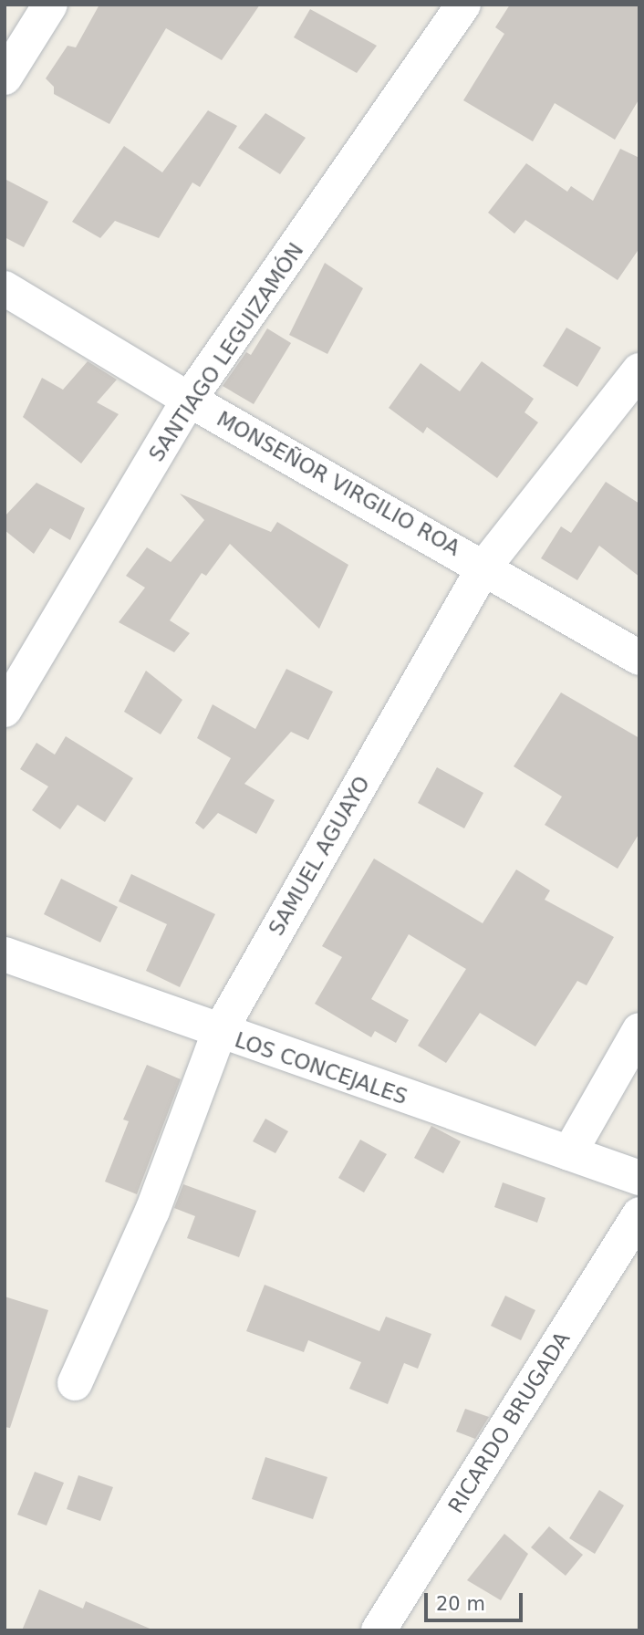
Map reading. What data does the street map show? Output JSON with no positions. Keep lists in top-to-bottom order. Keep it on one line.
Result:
{"streets":{"street":["SANTIAGO LEGUIZAMÓN","MONSEÑOR VIRGILIO ROA","SAMUEL AGUAYO","LOS CONCEJALES","RICARDO BRUGADA"]},"crossings":[["SANTIAGO LEGUIZAMÓN","MONSEÑOR VIRGILIO ROA"],["MONSEÑOR VIRGILIO ROA","SAMUEL AGUAYO"],["SAMUEL AGUAYO","LOS CONCEJALES"]],"scale_bar":"20 m"}
